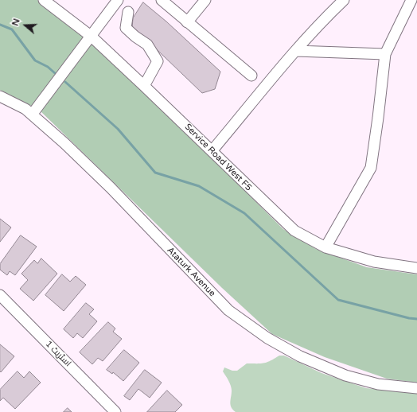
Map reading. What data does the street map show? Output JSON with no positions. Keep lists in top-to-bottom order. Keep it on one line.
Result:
{"streets":{"street":["Service Road West F5","Ataturk Avenue","اسٹریٹ 1"]},"north":"left"}
